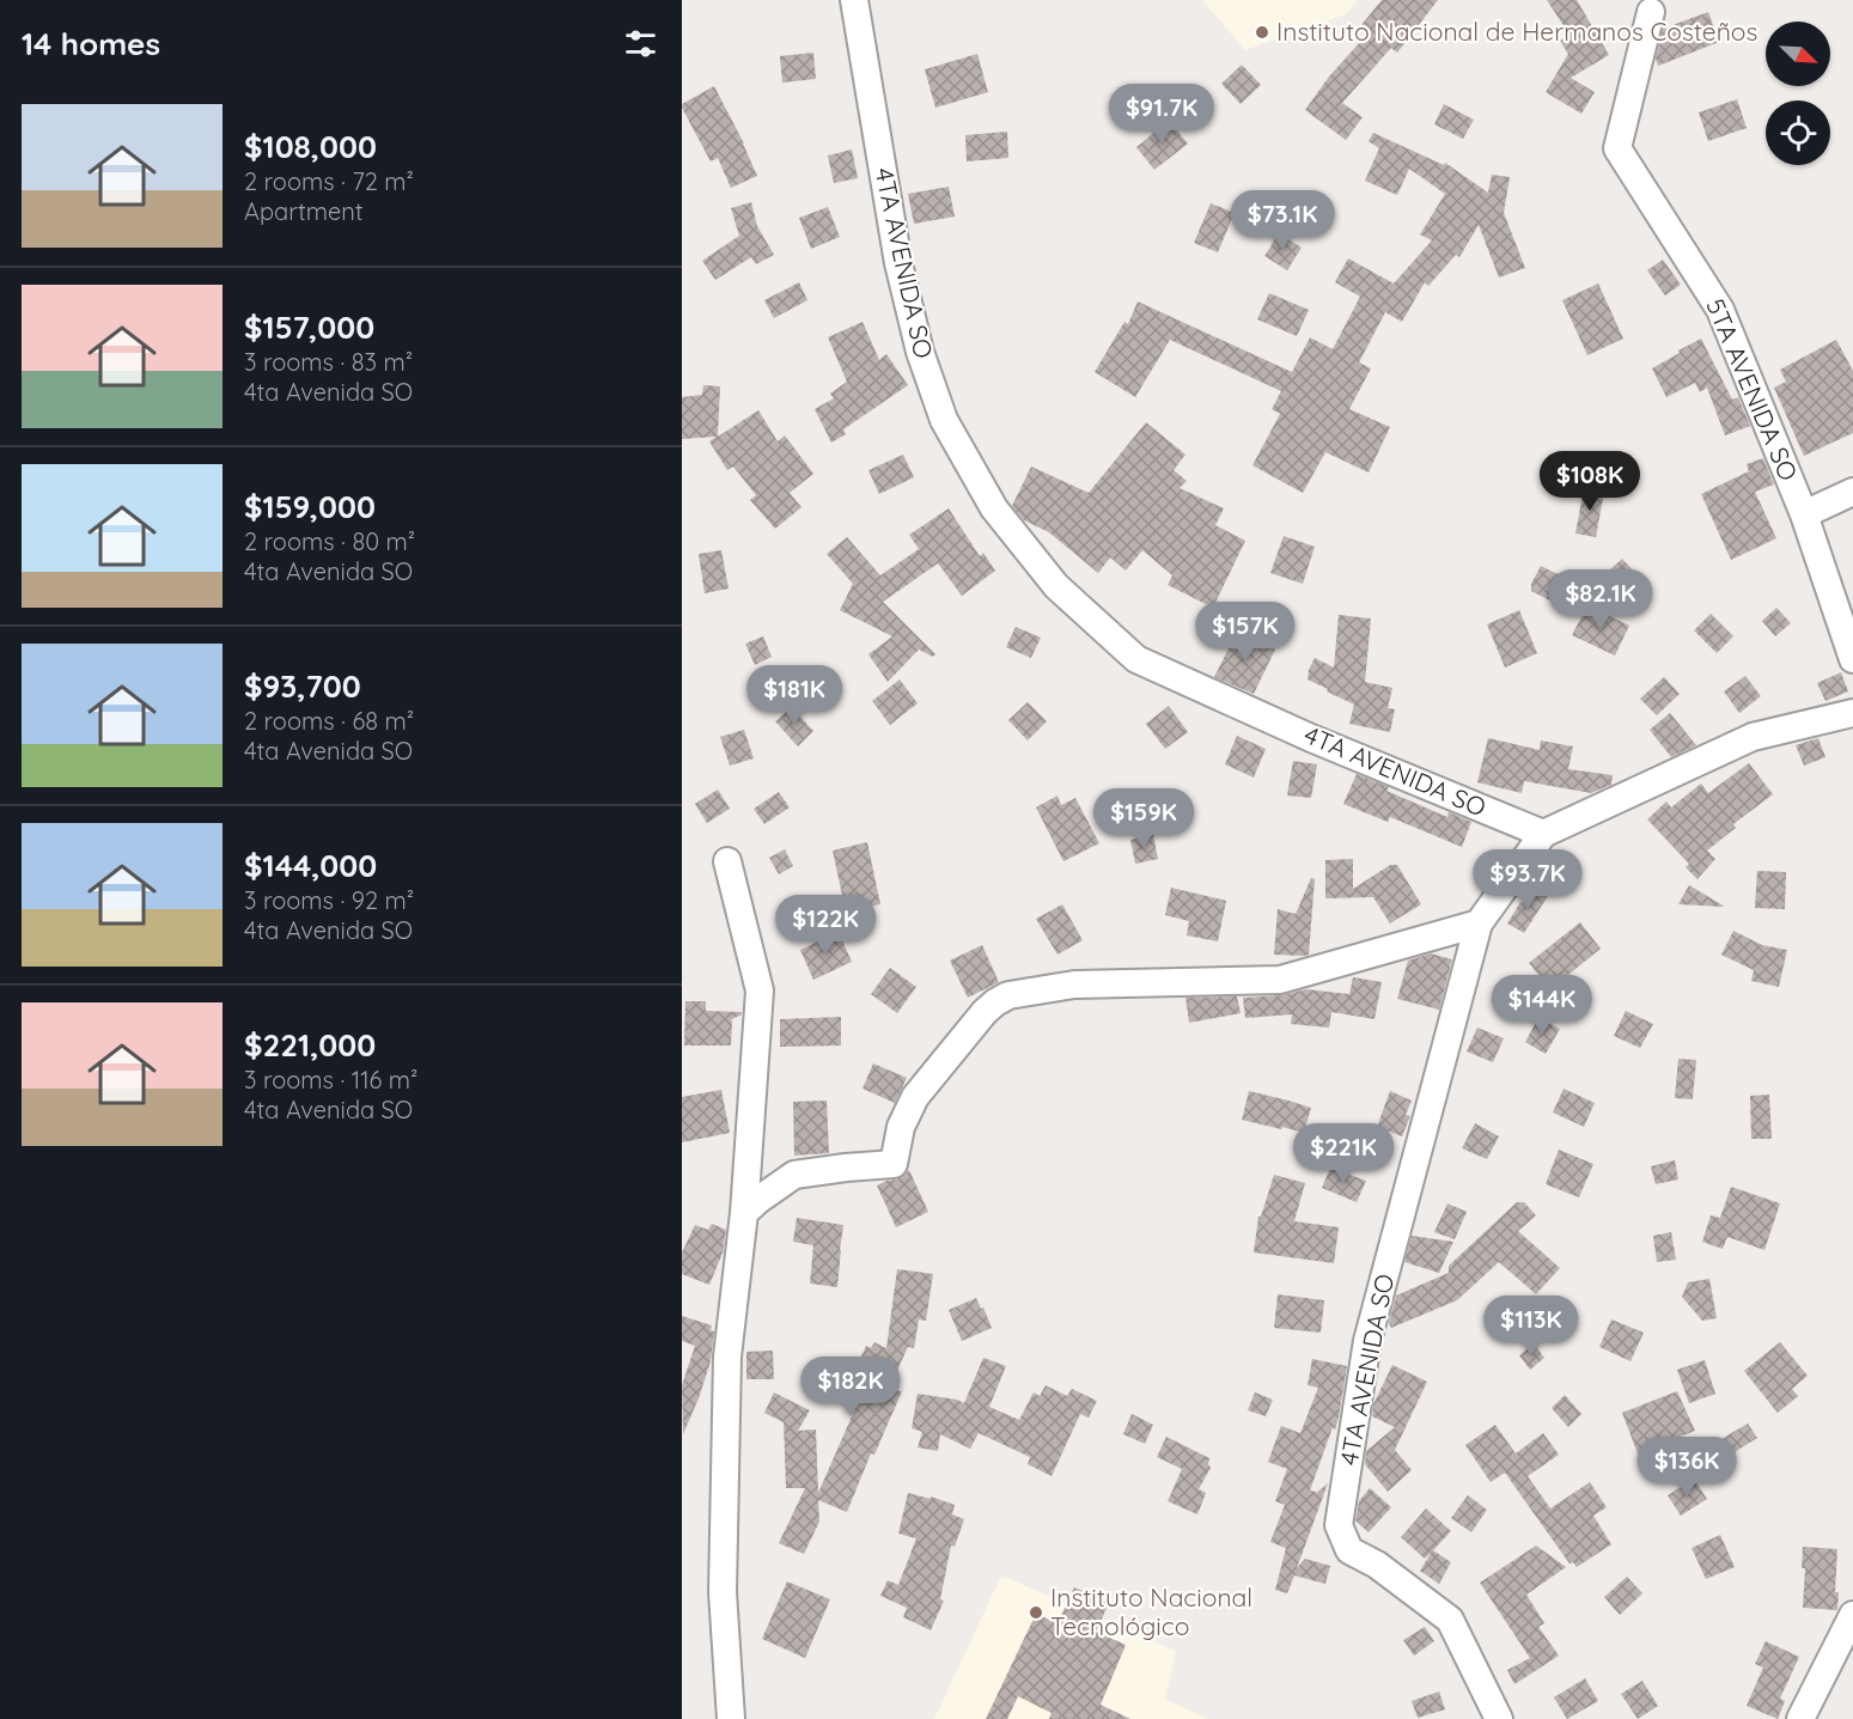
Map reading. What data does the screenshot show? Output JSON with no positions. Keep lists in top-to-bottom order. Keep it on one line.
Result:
{"streets":{"street":["4TA AVENIDA SO","5TA AVENIDA SO"]},"places":["Instituto Nacional de Hermanos Costeños","Instituto Nacional Tecnológico"],"north":"bottom right","page":{"heading":"14 homes","price":["$91.7K","$73.1K","$108K","$82.1K","$157K","$181K","$159K","$93.7K","$122K","$144K","$221K","$113K","$182K","$136K"],"list":[{"name":"$108,000","note":"2 rooms · 72 m² · Apartment"},{"name":"$157,000","note":"3 rooms · 83 m² · 4ta Avenida SO"},{"name":"$159,000","note":"2 rooms · 80 m² · 4ta Avenida SO"},{"name":"$93,700","note":"2 rooms · 68 m² · 4ta Avenida SO"},{"name":"$144,000","note":"3 rooms · 92 m² · 4ta Avenida SO"},{"name":"$221,000","note":"3 rooms · 116 m² · 4ta Avenida SO"}]}}
